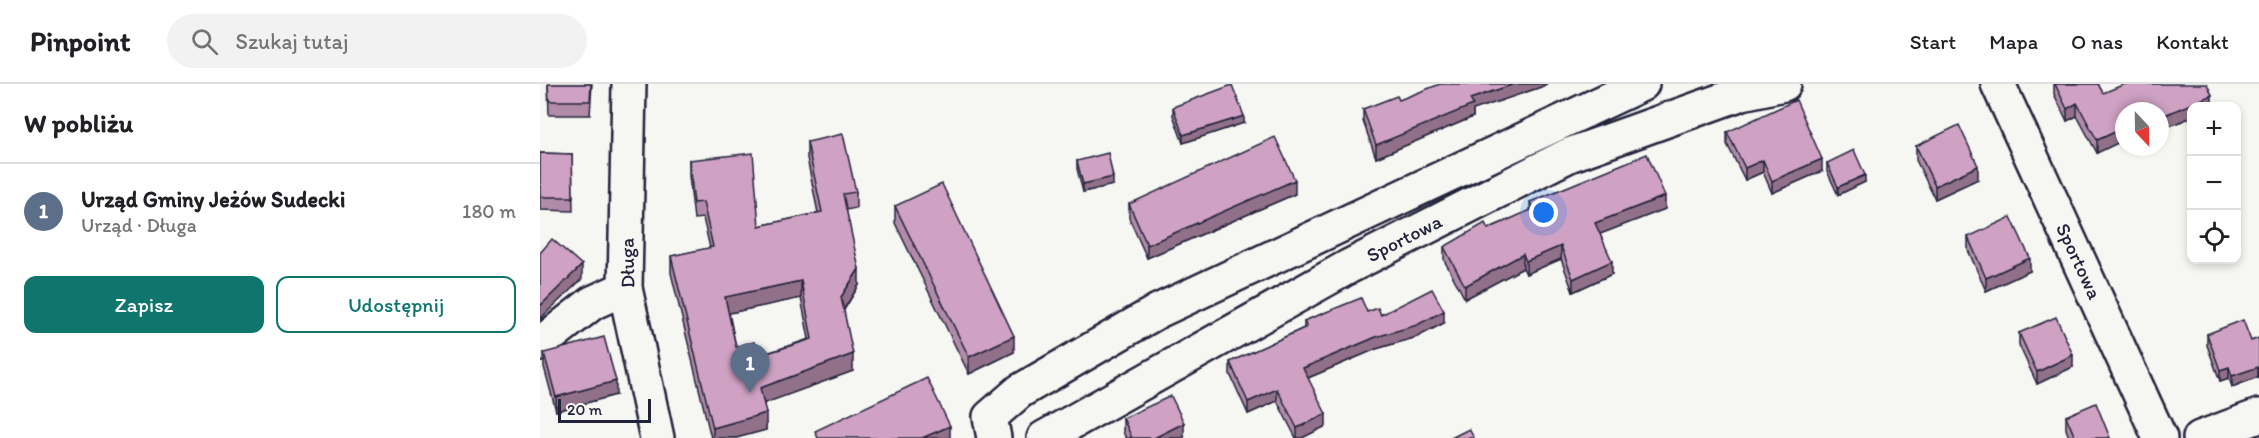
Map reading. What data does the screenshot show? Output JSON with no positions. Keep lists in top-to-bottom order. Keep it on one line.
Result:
{"streets":{"street":["Sportowa","Długa"]},"scale_bar":"20 m","north":"bottom","page":{"header":"Pinpoint","search":"Szukaj tutaj","nav":["Start","Mapa","O nas","Kontakt"],"heading":"W pobliżu","map_buttons":["+","−"],"list":[{"mark":"1","name":"Urząd Gminy Jeżów Sudecki","note":"Urząd · Długa","value":"180 m"}],"buttons":["Zapisz","Udostępnij"],"pins":"1","scale":"20 m"}}
